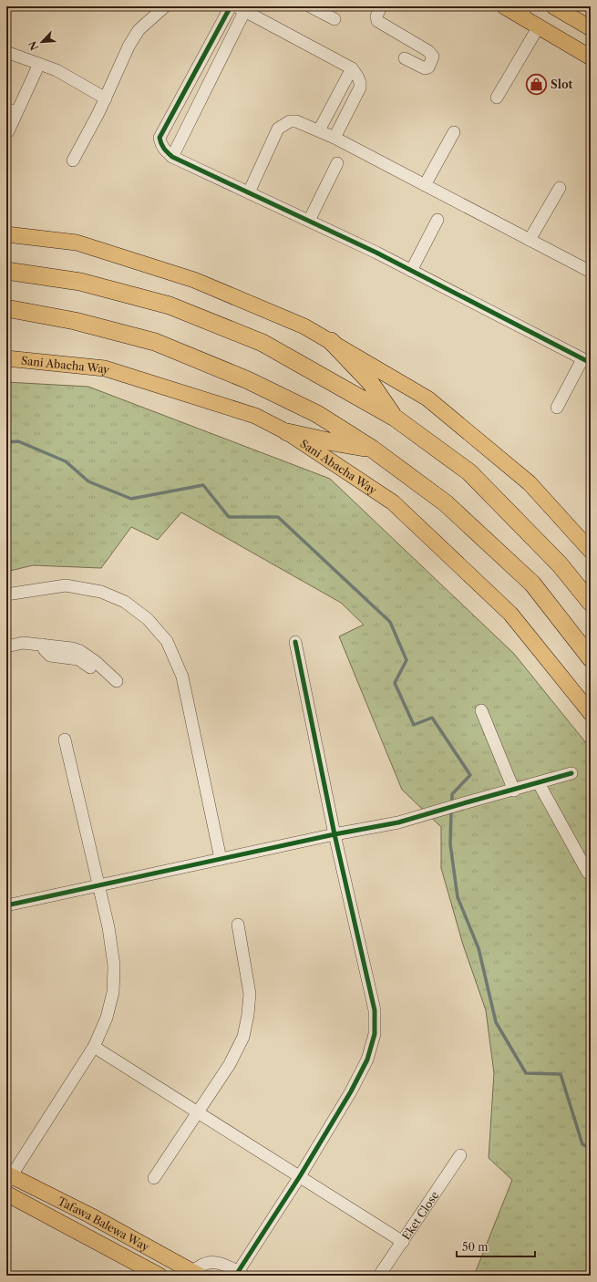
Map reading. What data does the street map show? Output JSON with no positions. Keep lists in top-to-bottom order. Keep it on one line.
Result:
{"streets":{"main road":["Sani Abacha Way","Tafawa Balewa Way"],"street":["Eket Close"]},"places":{"shop":["Slot"]},"scale_bar":"50 m","north":"bottom left"}
